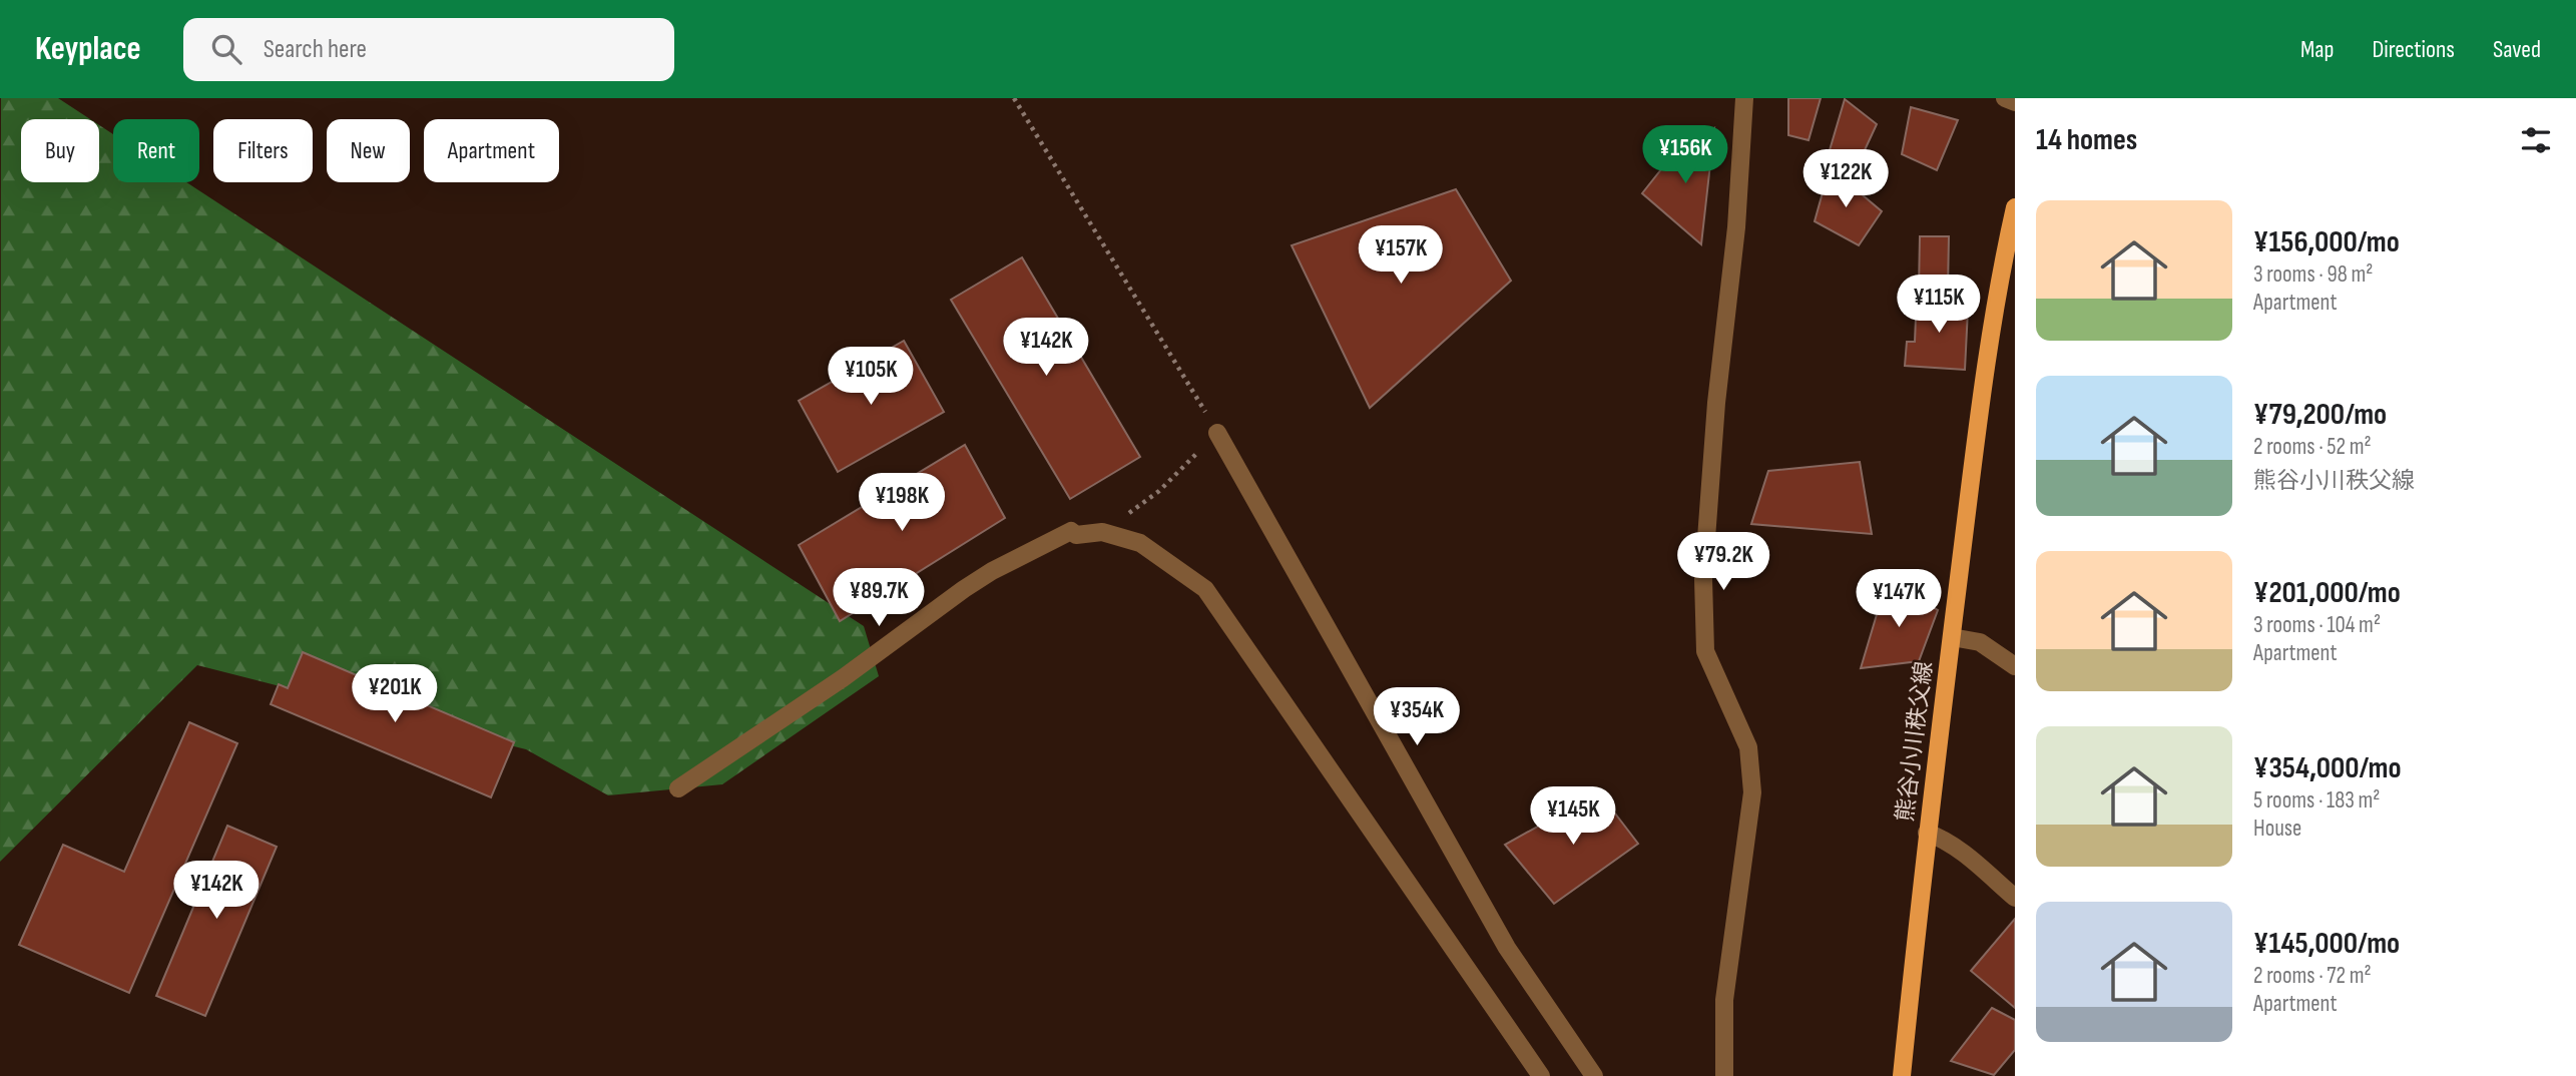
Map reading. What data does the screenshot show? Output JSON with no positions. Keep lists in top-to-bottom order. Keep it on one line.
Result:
{"streets":{"main road":["熊谷小川秩父線"]},"page":{"header":"Keyplace","search":"Search here","nav":["Map","Directions","Saved"],"heading":"14 homes","chip":["Buy","Rent","Filters","New","Apartment"],"price":["¥156K","¥122K","¥157K","¥115K","¥142K","¥105K","¥198K","¥79.2K","¥89.7K","¥147K","¥201K","¥354K","¥145K","¥142K"],"list":[{"name":"¥156,000/mo","note":"3 rooms · 98 m² · Apartment"},{"name":"¥79,200/mo","note":"2 rooms · 52 m² · 熊谷小川秩父線"},{"name":"¥201,000/mo","note":"3 rooms · 104 m² · Apartment"},{"name":"¥354,000/mo","note":"5 rooms · 183 m² · House"},{"name":"¥145,000/mo","note":"2 rooms · 72 m² · Apartment"}]}}
